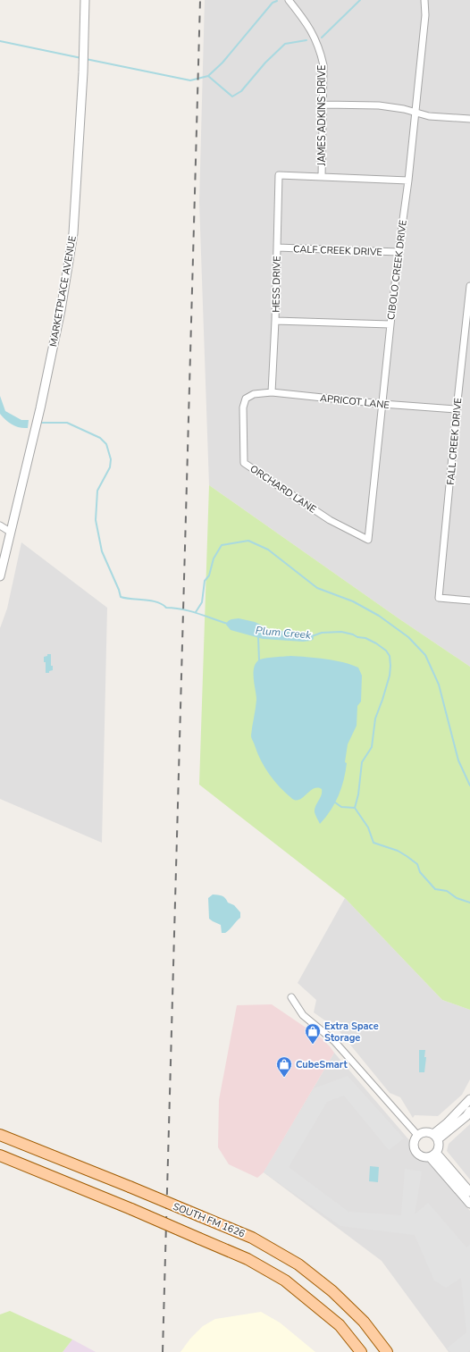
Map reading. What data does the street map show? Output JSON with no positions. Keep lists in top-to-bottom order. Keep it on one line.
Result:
{"streets":{"main road":["SOUTH FM 1626"],"street":["JAMES ADKINS DRIVE","CALF CREEK DRIVE","CIBOLO CREEK DRIVE","HESS DRIVE","MARKETPLACE AVENUE","APRICOT LANE","FALL CREEK DRIVE","ORCHARD LANE"]},"crossings":[["JAMES ADKINS DRIVE","HESS DRIVE"],["CALF CREEK DRIVE","CIBOLO CREEK DRIVE"],["CALF CREEK DRIVE","HESS DRIVE"],["CIBOLO CREEK DRIVE","APRICOT LANE"],["CIBOLO CREEK DRIVE","ORCHARD LANE"],["HESS DRIVE","APRICOT LANE"],["APRICOT LANE","FALL CREEK DRIVE"],["APRICOT LANE","ORCHARD LANE"]],"water":["Plum Creek"],"places":{"shop":["Extra Space Storage","CubeSmart"]}}
